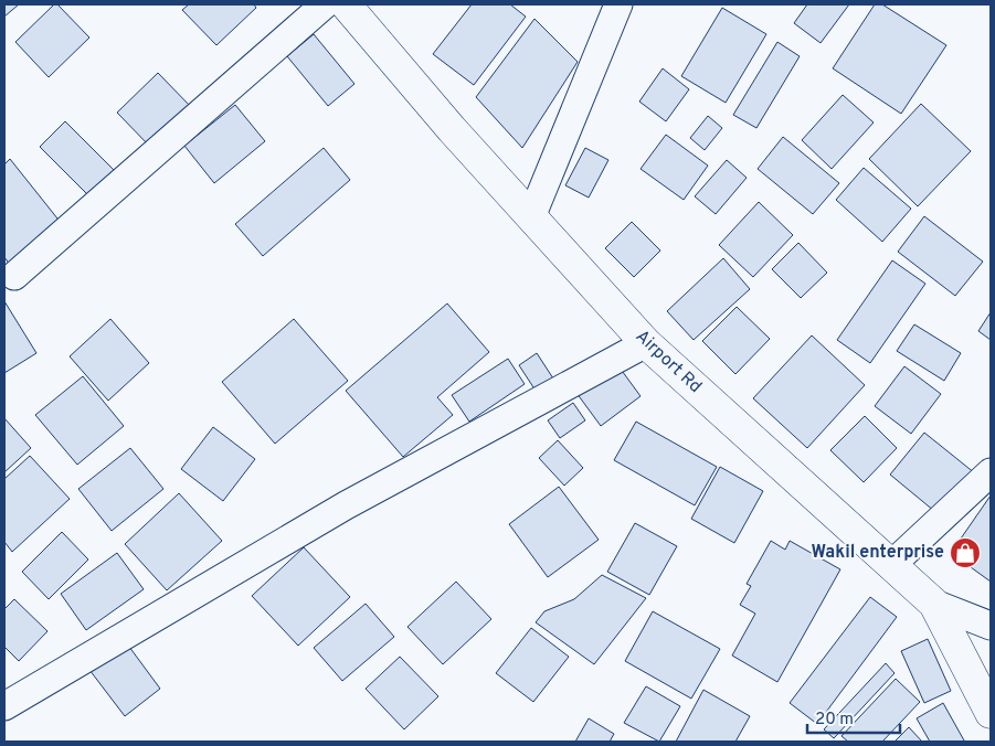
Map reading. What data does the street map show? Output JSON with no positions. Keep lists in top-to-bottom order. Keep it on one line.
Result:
{"streets":{"main road":["Airport Rd"]},"places":{"shop":["Wakil enterprise"]},"scale_bar":"20 m"}
